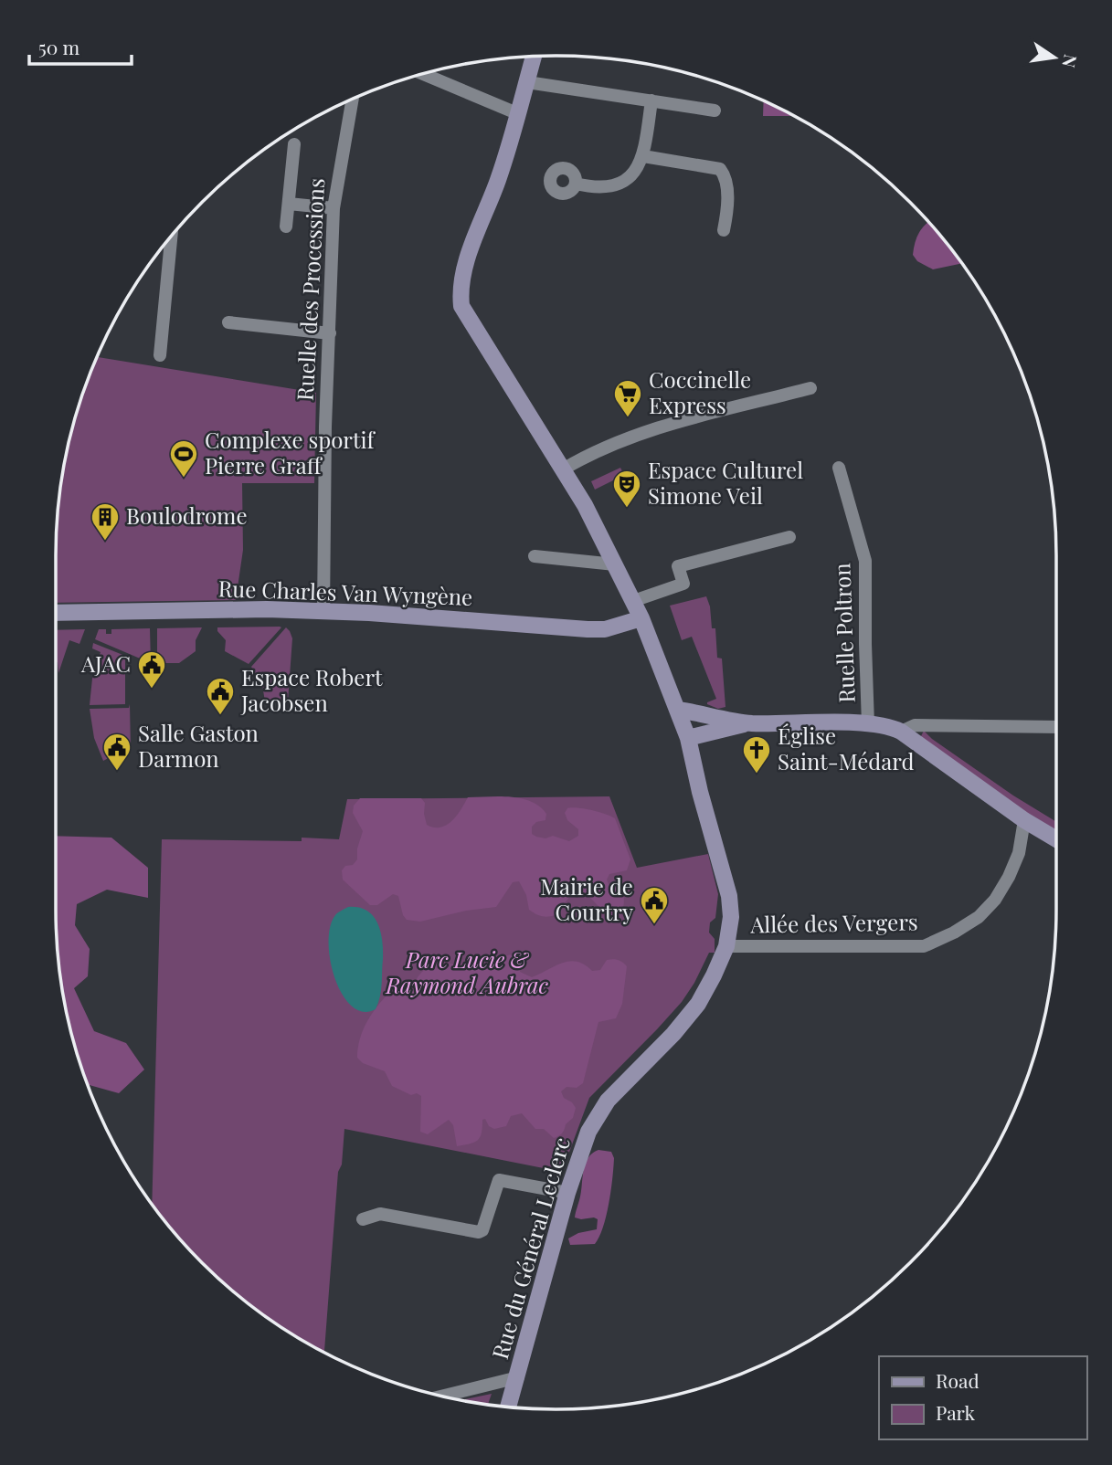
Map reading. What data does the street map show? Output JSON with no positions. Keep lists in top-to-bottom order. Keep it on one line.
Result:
{"streets":{"street":["Ruelle des Processions","Rue Charles Van Wyngène","Ruelle Poltron","Allée des Vergers","Rue du Général Leclerc"]},"crossings":[["Ruelle des Processions","Rue Charles Van Wyngène"],["Rue Charles Van Wyngène","Rue du Général Leclerc"],["Allée des Vergers","Rue du Général Leclerc"]],"parks":["Parc Lucie & Raymond Aubrac"],"places":{"supermarket":["Coccinelle Express"],"sports":["Complexe sportif Pierre Graff"],"theatre":["Espace Culturel Simone Veil"],"building":["Boulodrome"],"public building":["AJAC","Espace Robert Jacobsen","Salle Gaston Darmon","Mairie de Courtry"],"church":["Église Saint-Médard"]},"legend":["Road","Park"],"scale_bar":"50 m","north":"right"}
